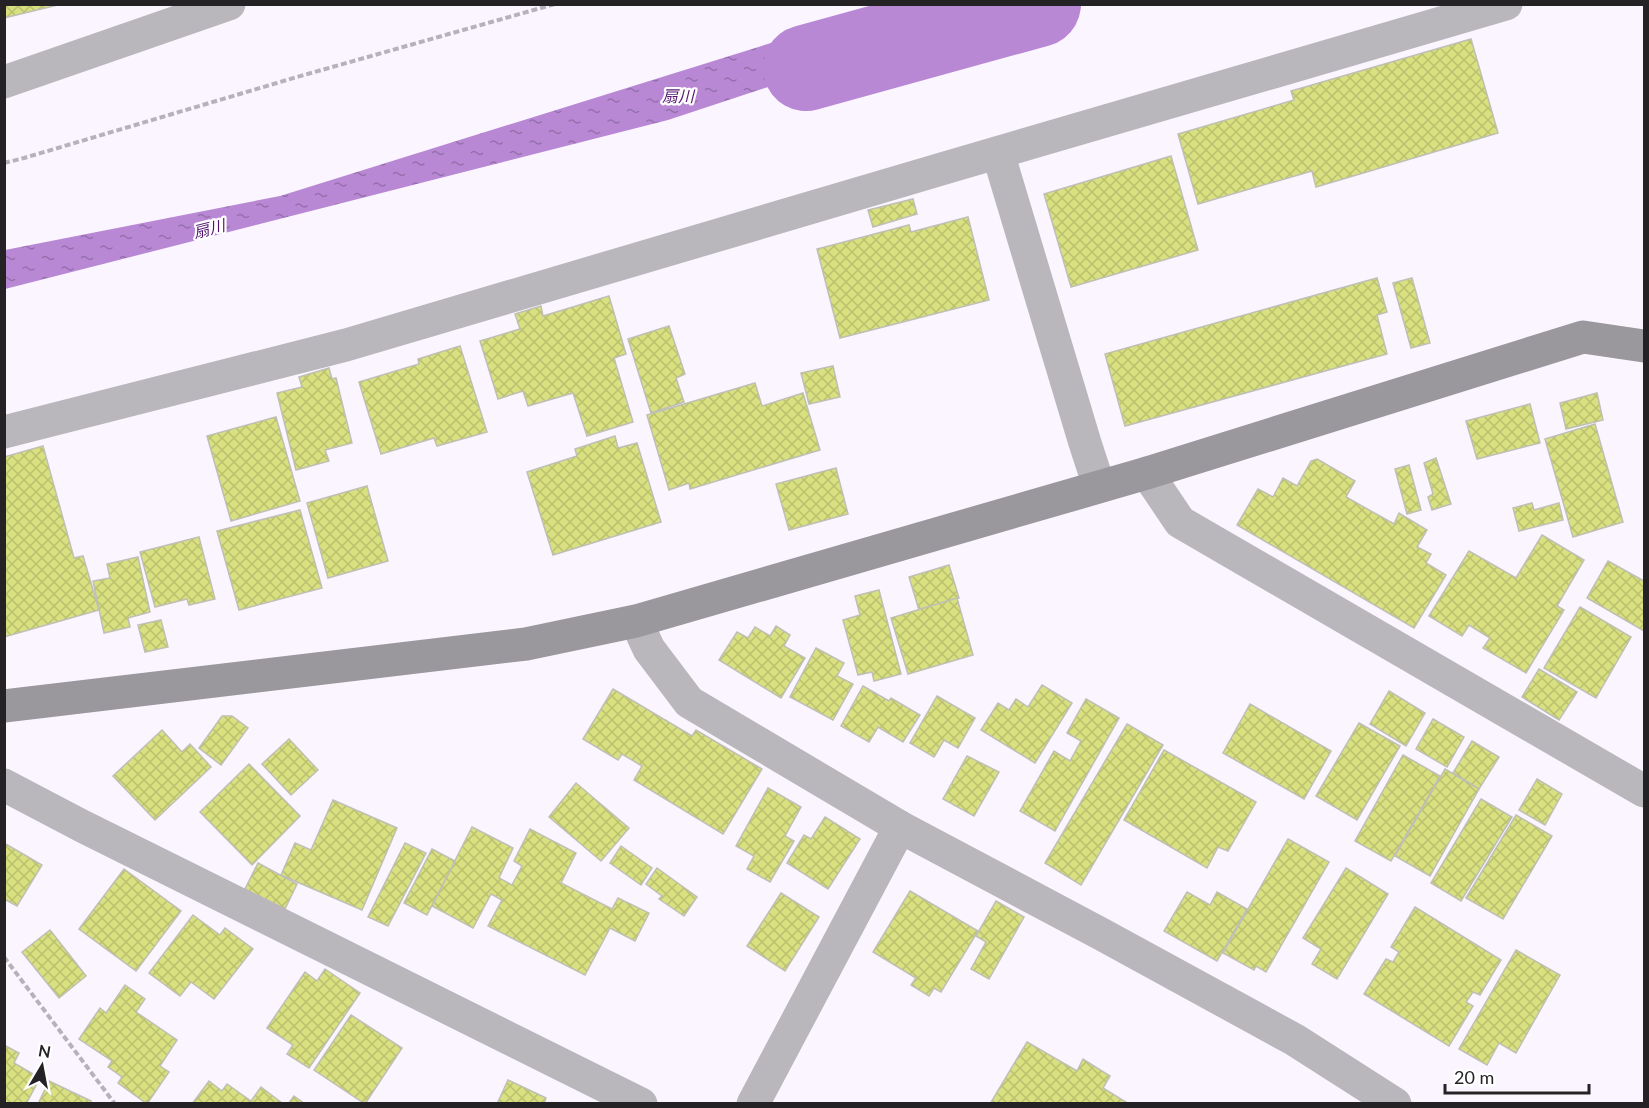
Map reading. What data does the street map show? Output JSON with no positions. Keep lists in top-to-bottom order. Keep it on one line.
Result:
{"water":["扇川"],"scale_bar":"20 m","north":"top"}
